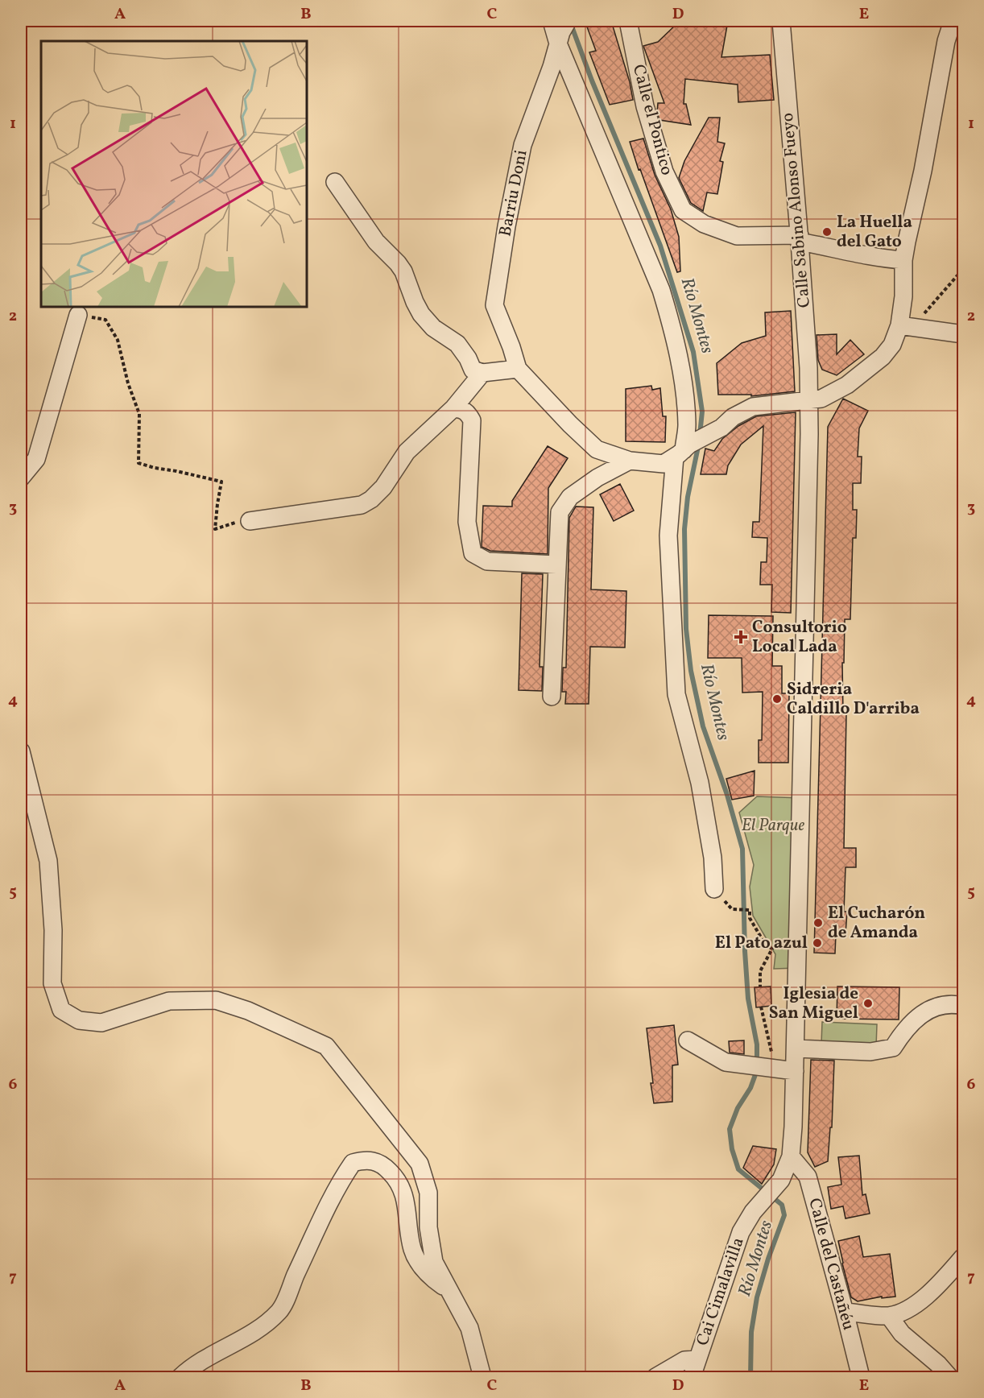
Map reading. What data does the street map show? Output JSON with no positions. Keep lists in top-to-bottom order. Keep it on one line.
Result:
{"streets":{"street":["Calle el Pontico","Barriu Doni","Calle Sabino Alonso Fueyo","Calle del Castañéu","Cai Cimalavilla"]},"crossings":[["Calle el Pontico","Barriu Doni"],["Calle el Pontico","Calle Sabino Alonso Fueyo"],["Barriu Doni","Calle Sabino Alonso Fueyo"],["Calle Sabino Alonso Fueyo","Cai Cimalavilla"],["Calle del Castañéu","Cai Cimalavilla"]],"water":["Río Montes"],"parks":["El Parque"],"places":{"other":["La Huella del Gato","Sidreria Caldillo D'arriba","El Cucharón de Amanda","El Pato azul","Iglesia de San Miguel"],"health":["Consultorio Local Lada"]},"grid":{"columns":["A","B","C","D","E"],"rows":["1","2","3","4","5","6","7"]}}
